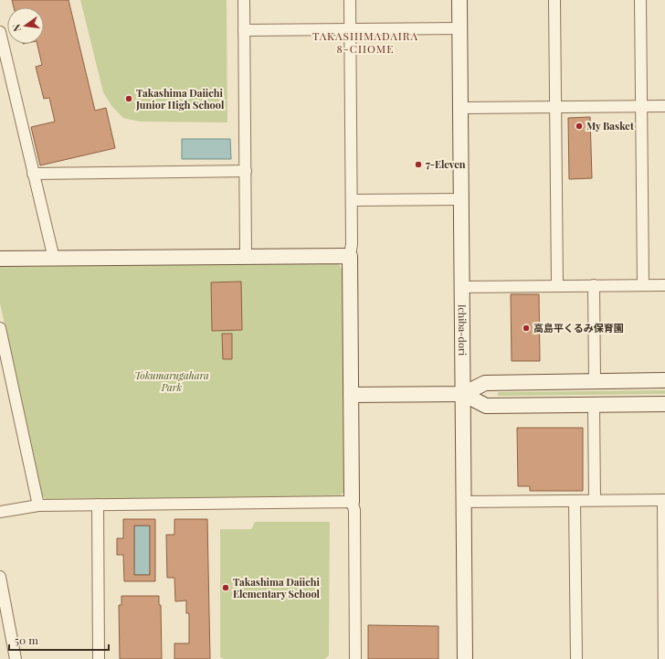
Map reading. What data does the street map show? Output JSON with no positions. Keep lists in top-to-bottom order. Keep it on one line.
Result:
{"streets":{"street":["Ichiba-dori"]},"districts":["TAKASHIMADAIRA 8-CHOME"],"parks":["Tokumarugahara Park"],"places":["Takashima Daiichi Junior High School","My Basket","7-Eleven","高島平くるみ保育園","Takashima Daiichi Elementary School"],"scale_bar":"50 m","north":"left"}
